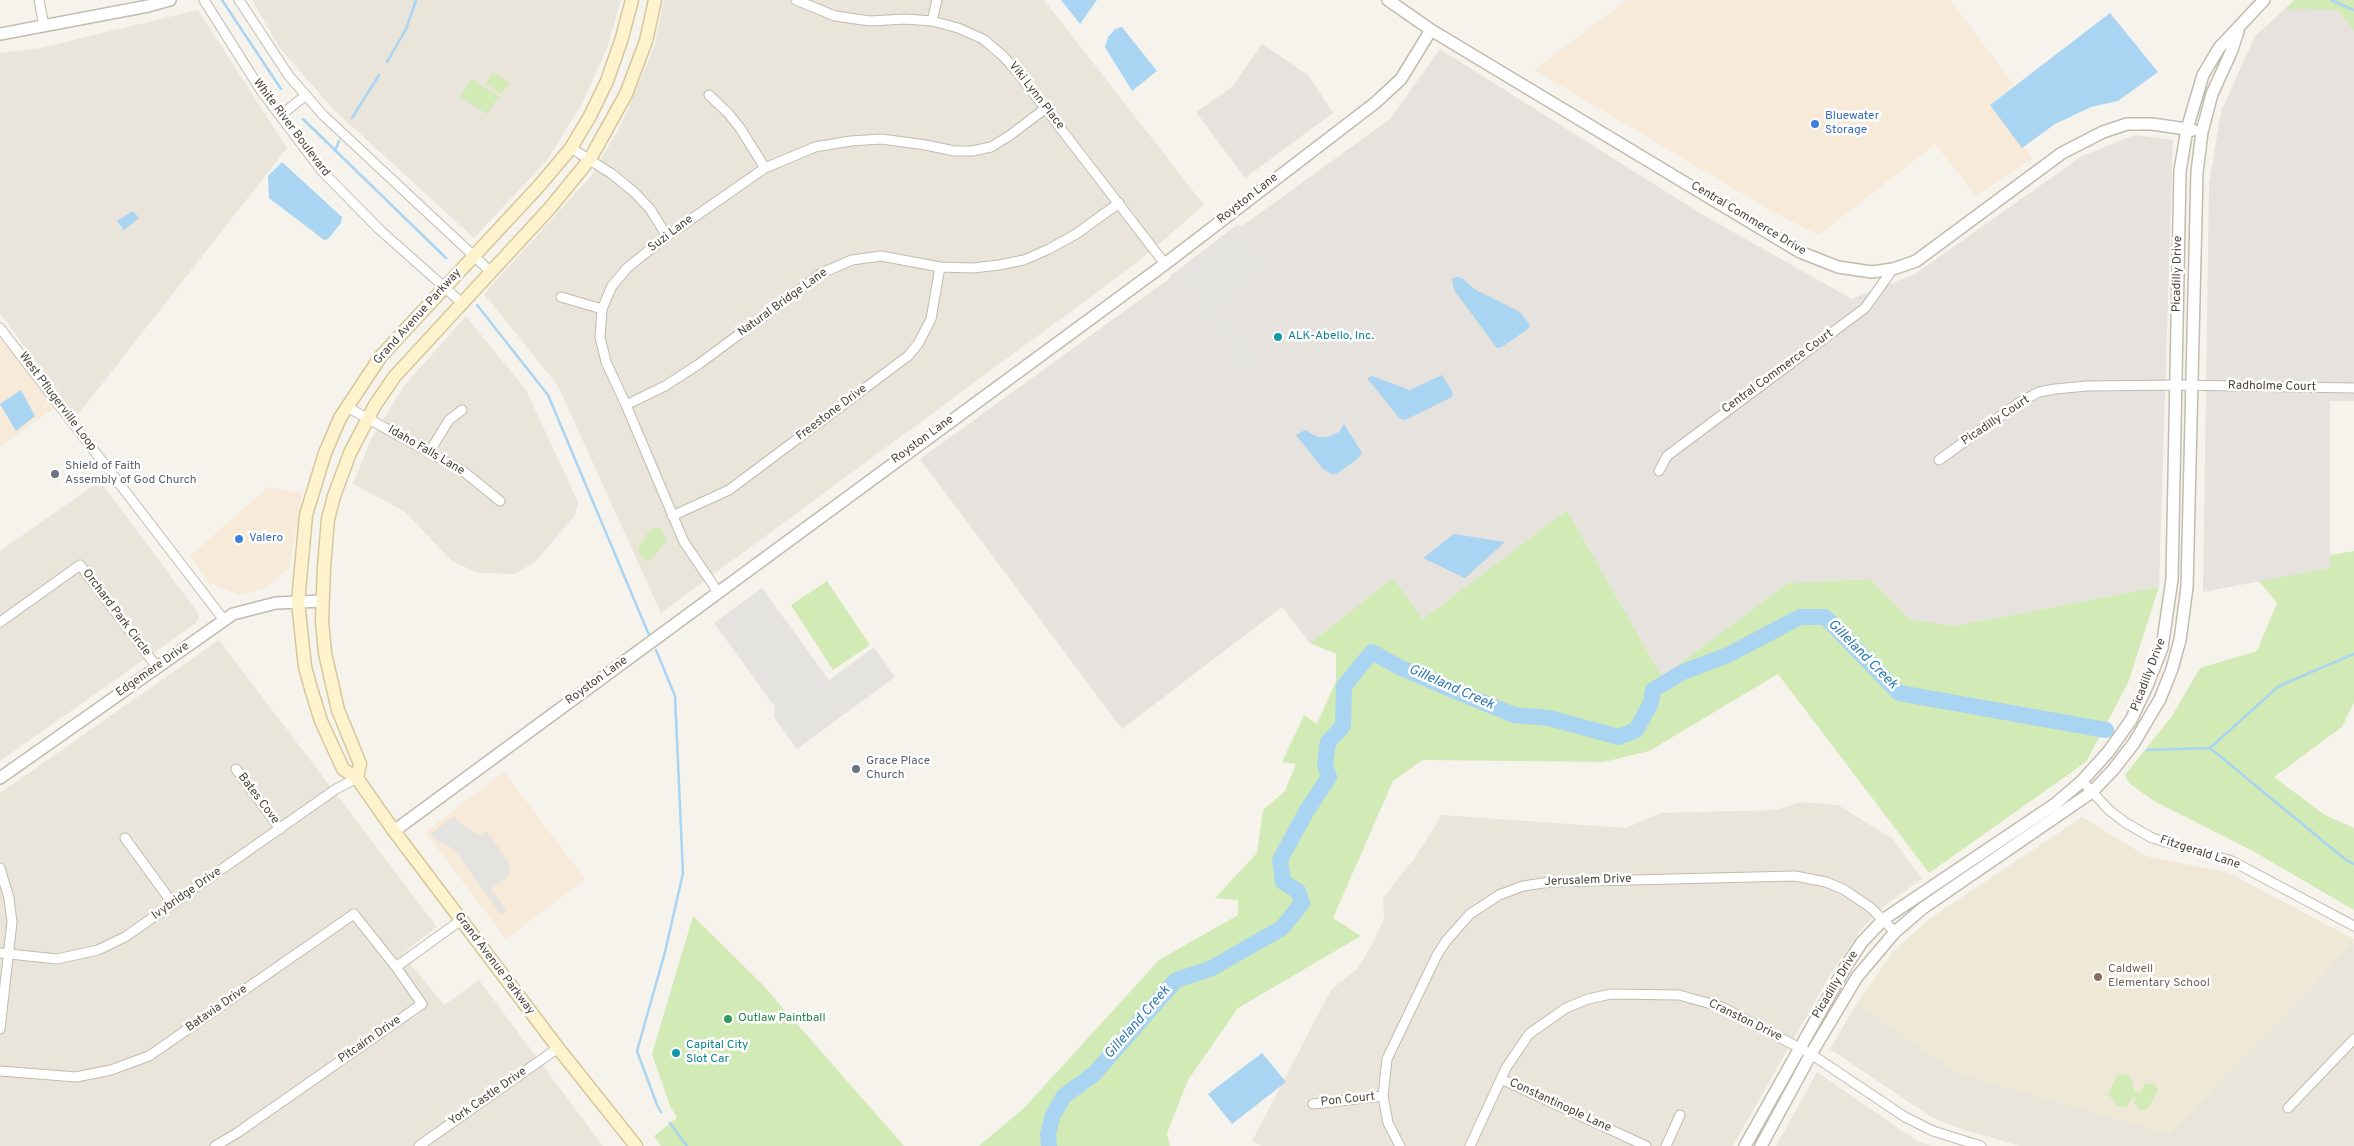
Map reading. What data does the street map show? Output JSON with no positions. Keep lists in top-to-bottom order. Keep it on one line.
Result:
{"streets":{"main road":["Grand Avenue Parkway"],"street":["Viki Lynn Place","White River Boulevard","Royston Lane","Central Commerce Drive","Suzi Lane","Picadilly Drive","Natural Bridge Lane","Central Commerce Court","Radholme Court","West Pflugerville Loop","Freestone Drive","Picadilly Court","Idaho Falls Lane","Orchard Park Circle","Edgemere Drive","Bates Cove","Fitzgerald Lane","Jerusalem Drive","Ivybridge Drive","Batavia Drive","Cranston Drive","Pitcairn Drive","York Castle Drive","Pon Court","Constantinople Lane"]},"crossings":[["Viki Lynn Place","Royston Lane"],["Viki Lynn Place","Suzi Lane"],["Viki Lynn Place","Natural Bridge Lane"],["White River Boulevard","Grand Avenue Parkway"],["Royston Lane","Central Commerce Drive"],["Royston Lane","Suzi Lane"],["Royston Lane","Grand Avenue Parkway"],["Central Commerce Drive","Picadilly Drive"],["Central Commerce Drive","Central Commerce Court"],["Suzi Lane","Natural Bridge Lane"],["Suzi Lane","Freestone Drive"],["Picadilly Drive","Radholme Court"],["Picadilly Drive","Picadilly Court"],["Picadilly Drive","Fitzgerald Lane"],["Picadilly Drive","Jerusalem Drive"],["Picadilly Drive","Cranston Drive"],["Natural Bridge Lane","Freestone Drive"],["Grand Avenue Parkway","Idaho Falls Lane"],["Grand Avenue Parkway","Edgemere Drive"],["Grand Avenue Parkway","Ivybridge Drive"],["Grand Avenue Parkway","York Castle Drive"],["Radholme Court","Picadilly Court"],["West Pflugerville Loop","Edgemere Drive"],["Orchard Park Circle","Edgemere Drive"],["Bates Cove","Ivybridge Drive"],["Jerusalem Drive","Pon Court"],["Batavia Drive","Pitcairn Drive"],["Cranston Drive","Constantinople Lane"]],"water":["Gilleland Creek"],"places":["Bluewater Storage","ALK-Abello, Inc.","Shield of Faith Assembly of God Church","Valero","Grace Place Church","Caldwell Elementary School","Outlaw Paintball","Capital City Slot Car"]}
